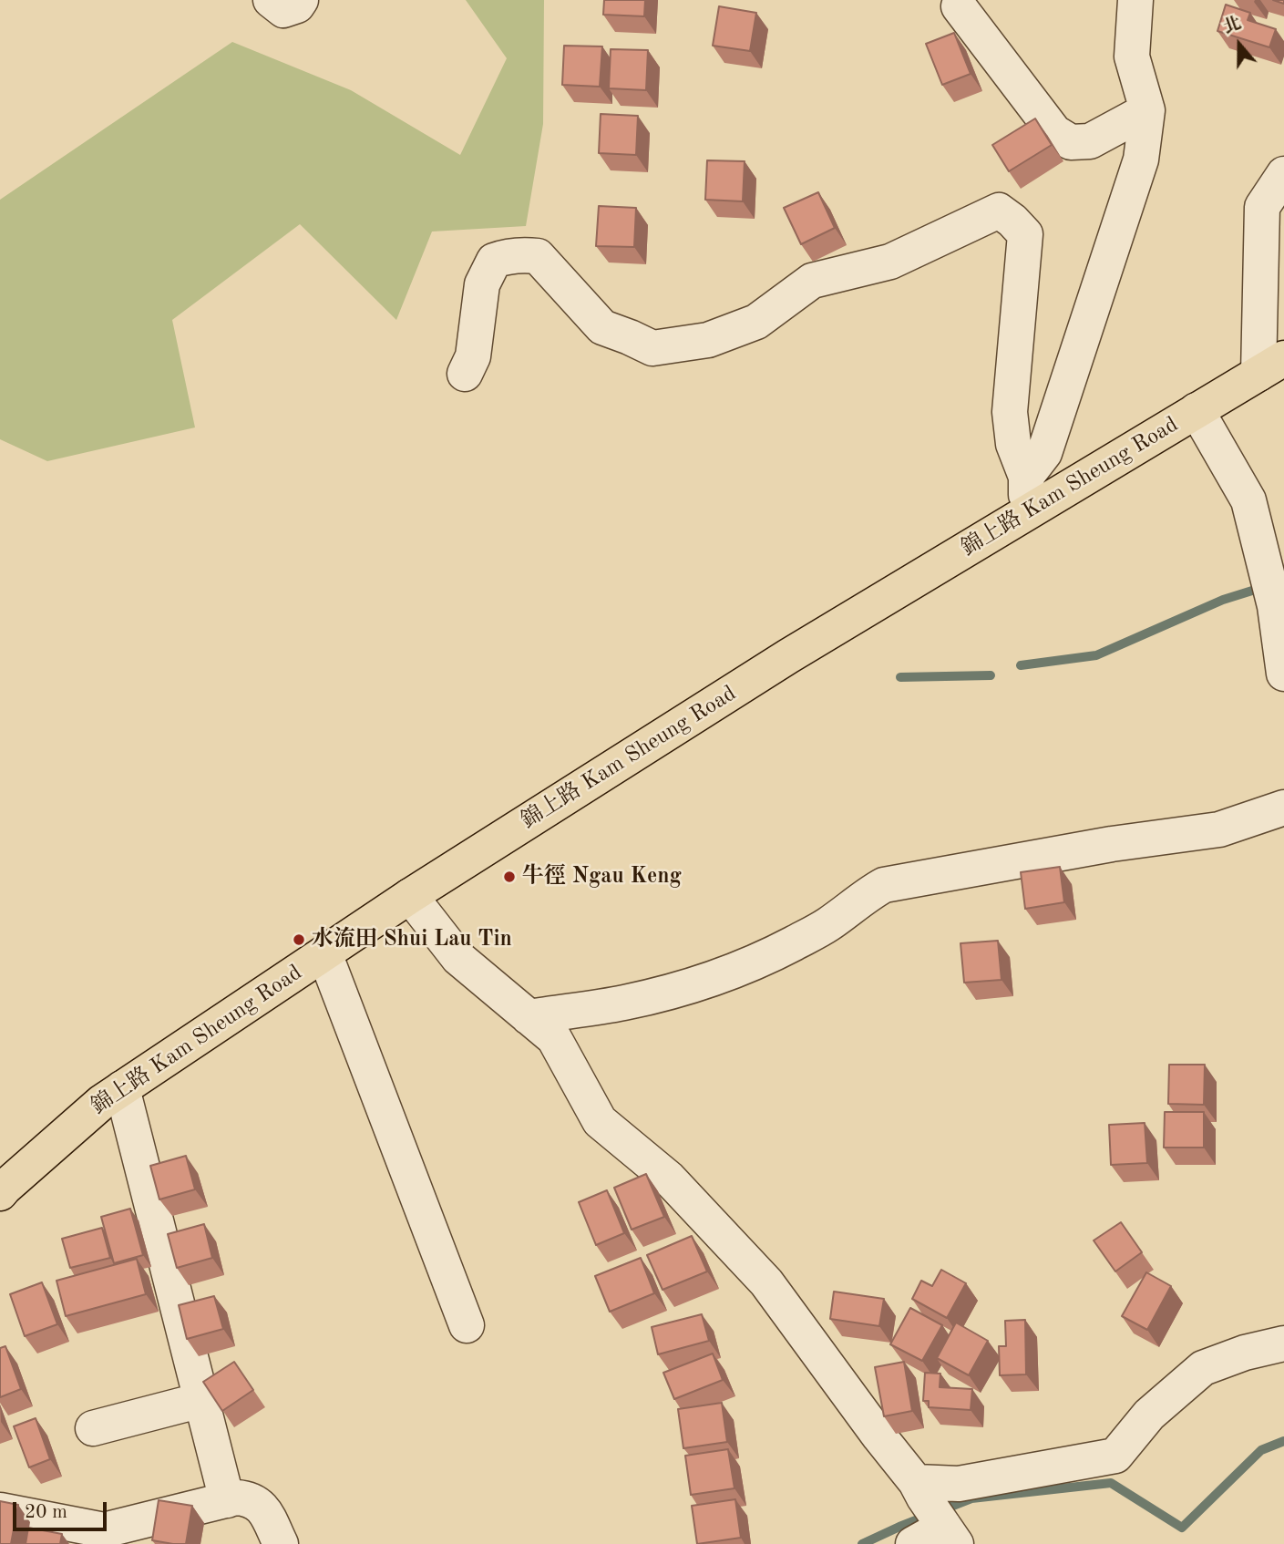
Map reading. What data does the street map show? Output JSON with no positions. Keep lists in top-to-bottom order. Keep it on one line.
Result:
{"streets":{"main road":["錦上路 Kam Sheung Road"]},"places":["牛徑 Ngau Keng","水流田 Shui Lau Tin"],"scale_bar":"20 m","north":"top"}
